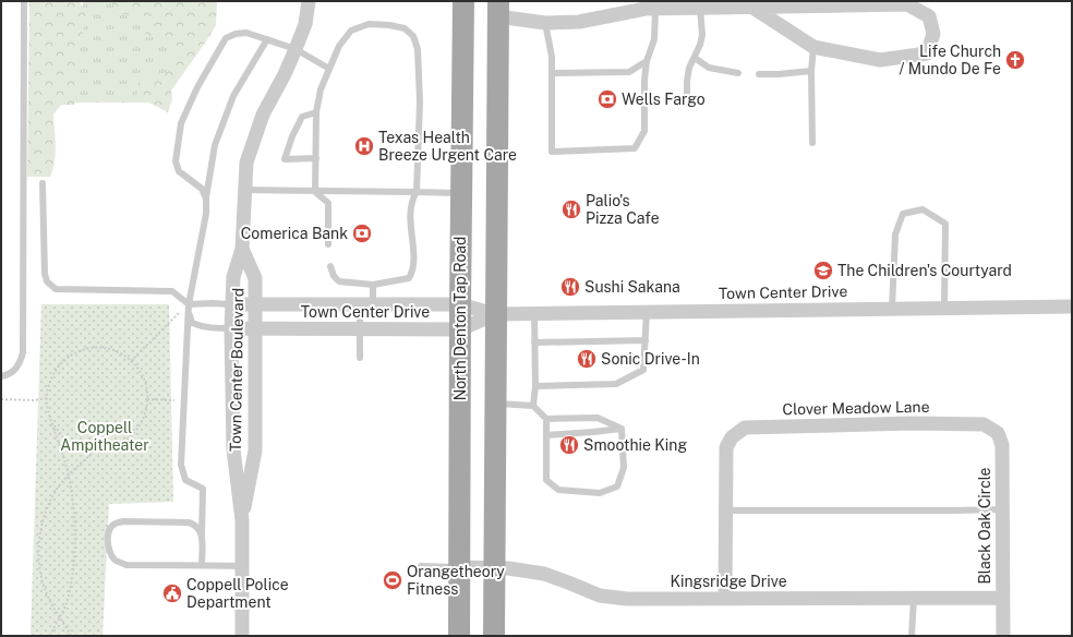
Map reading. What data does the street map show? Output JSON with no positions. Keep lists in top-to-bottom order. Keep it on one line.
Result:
{"streets":{"main road":["North Denton Tap Road"],"street":["Town Center Drive","Town Center Boulevard","Clover Meadow Lane","Black Oak Circle","Kingsridge Drive"]},"crossings":[["Town Center Drive","North Denton Tap Road"],["Town Center Drive","Town Center Boulevard"],["North Denton Tap Road","Kingsridge Drive"],["Clover Meadow Lane","Black Oak Circle"],["Black Oak Circle","Kingsridge Drive"]],"parks":["Coppell Ampitheater"],"places":{"church":["Life Church / Mundo De Fe"],"bank":["Wells Fargo","Comerica Bank"],"hospital":["Texas Health Breeze Urgent Care"],"restaurant":["Palio's Pizza Cafe","Sushi Sakana","Sonic Drive-In","Smoothie King"],"school or university":["The Children's Courtyard"],"sports":["Orangetheory Fitness"],"public building":["Coppell Police Department"]}}
